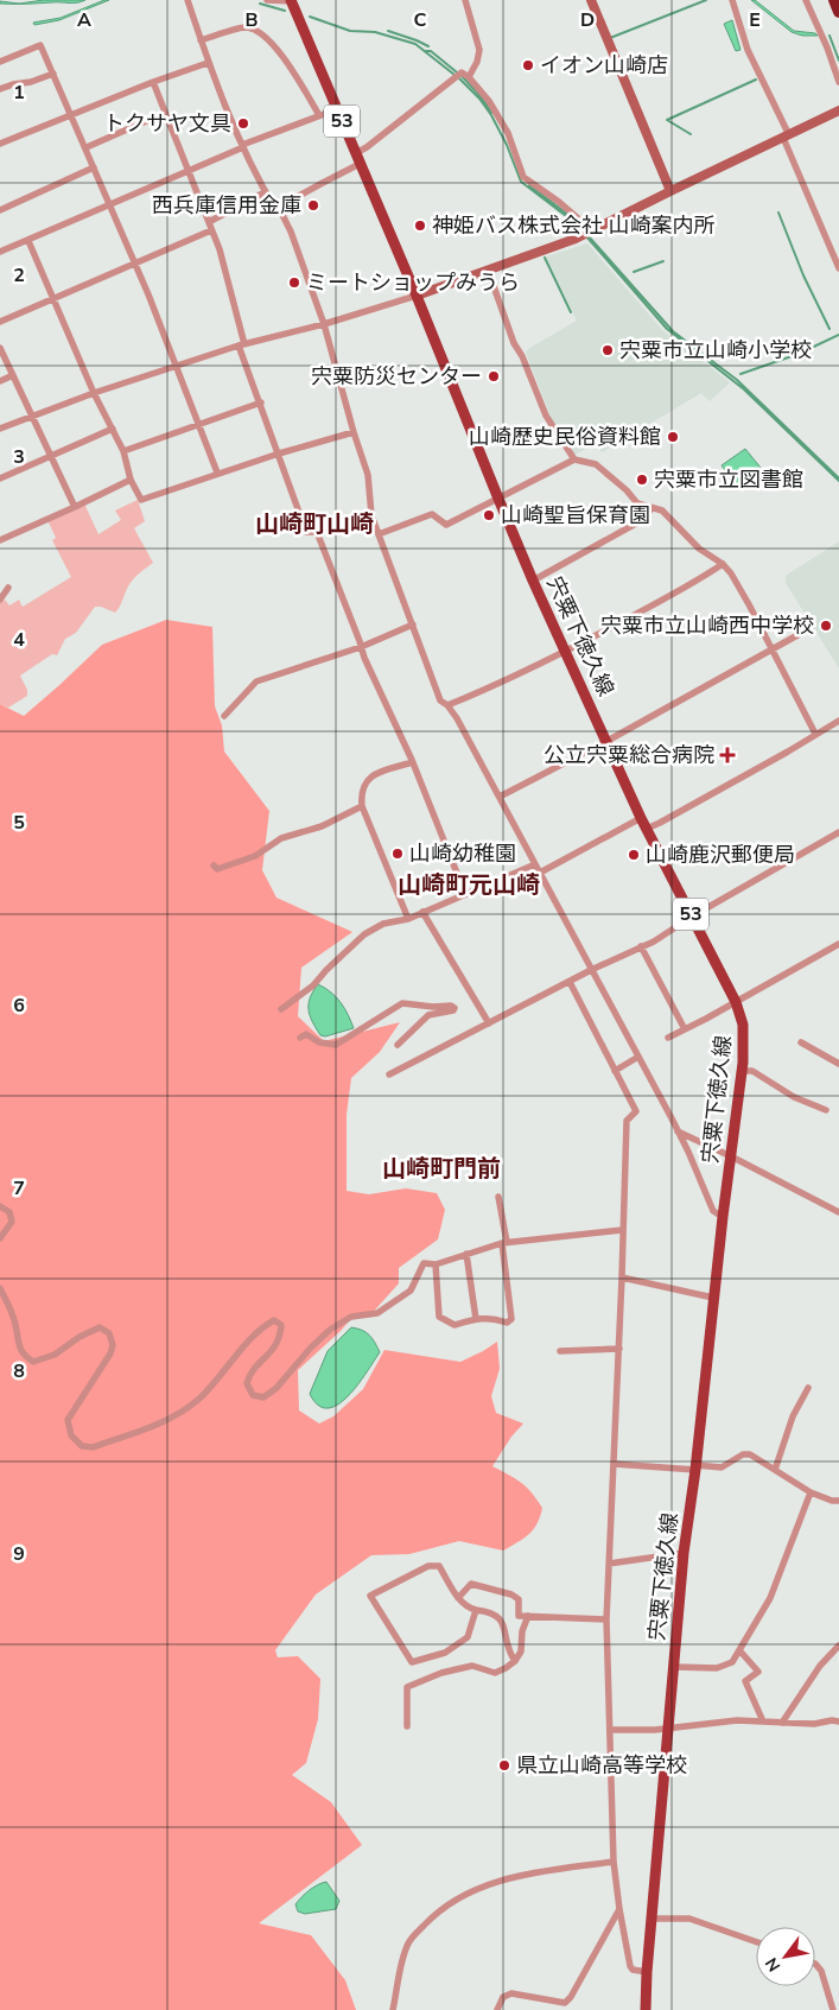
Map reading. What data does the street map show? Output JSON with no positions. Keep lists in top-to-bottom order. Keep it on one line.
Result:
{"streets":{"main road":["53","宍粟下徳久線"]},"districts":["山崎町山崎","山崎町元山崎","山崎町門前"],"places":{"other":["イオン山崎店","トクサヤ文具","西兵庫信用金庫","神姫バス株式会社 山崎案内所","ミートショップみうら","宍粟市立山崎小学校","宍粟防災センター","山崎歴史民俗資料館","宍粟市立図書館","山崎聖旨保育園","宍粟市立山崎西中学校","山崎幼稚園","山崎鹿沢郵便局","県立山崎高等学校"],"health":["公立宍粟総合病院"]},"north":"bottom left","grid":{"columns":["A","B","C","D","E"],"rows":["1","2","3","4","5","6","7","8","9"]}}
